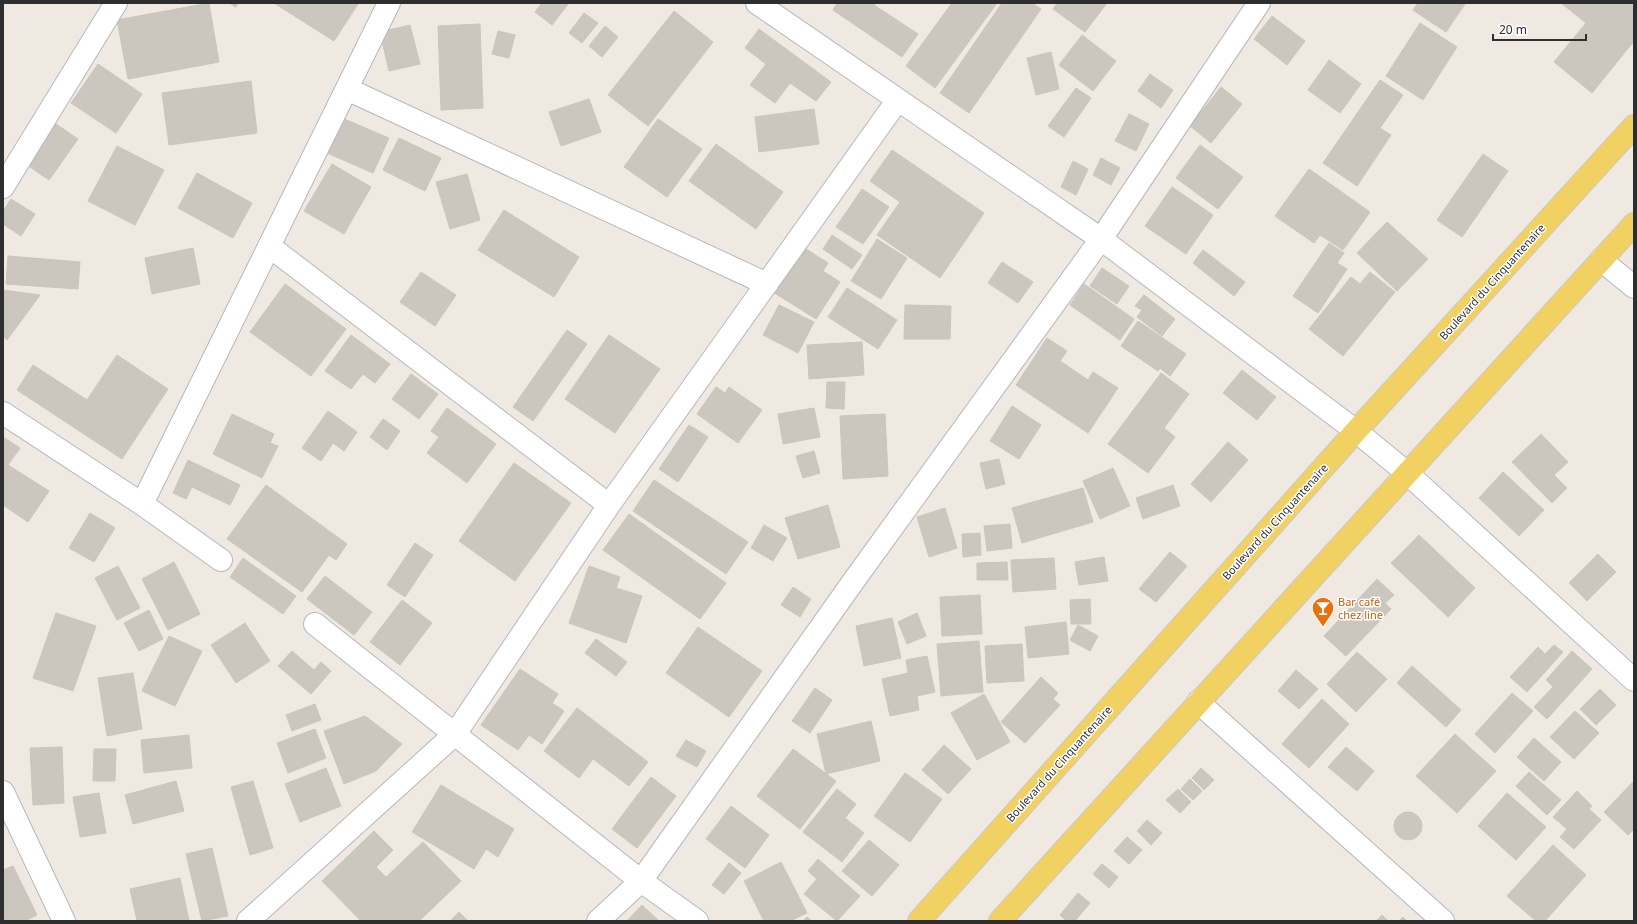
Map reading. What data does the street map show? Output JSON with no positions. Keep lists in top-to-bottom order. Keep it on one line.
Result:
{"streets":{"main road":["Boulevard du Cinquantenaire"]},"places":{"bar":["Bar café chez line"]},"scale_bar":"20 m"}
